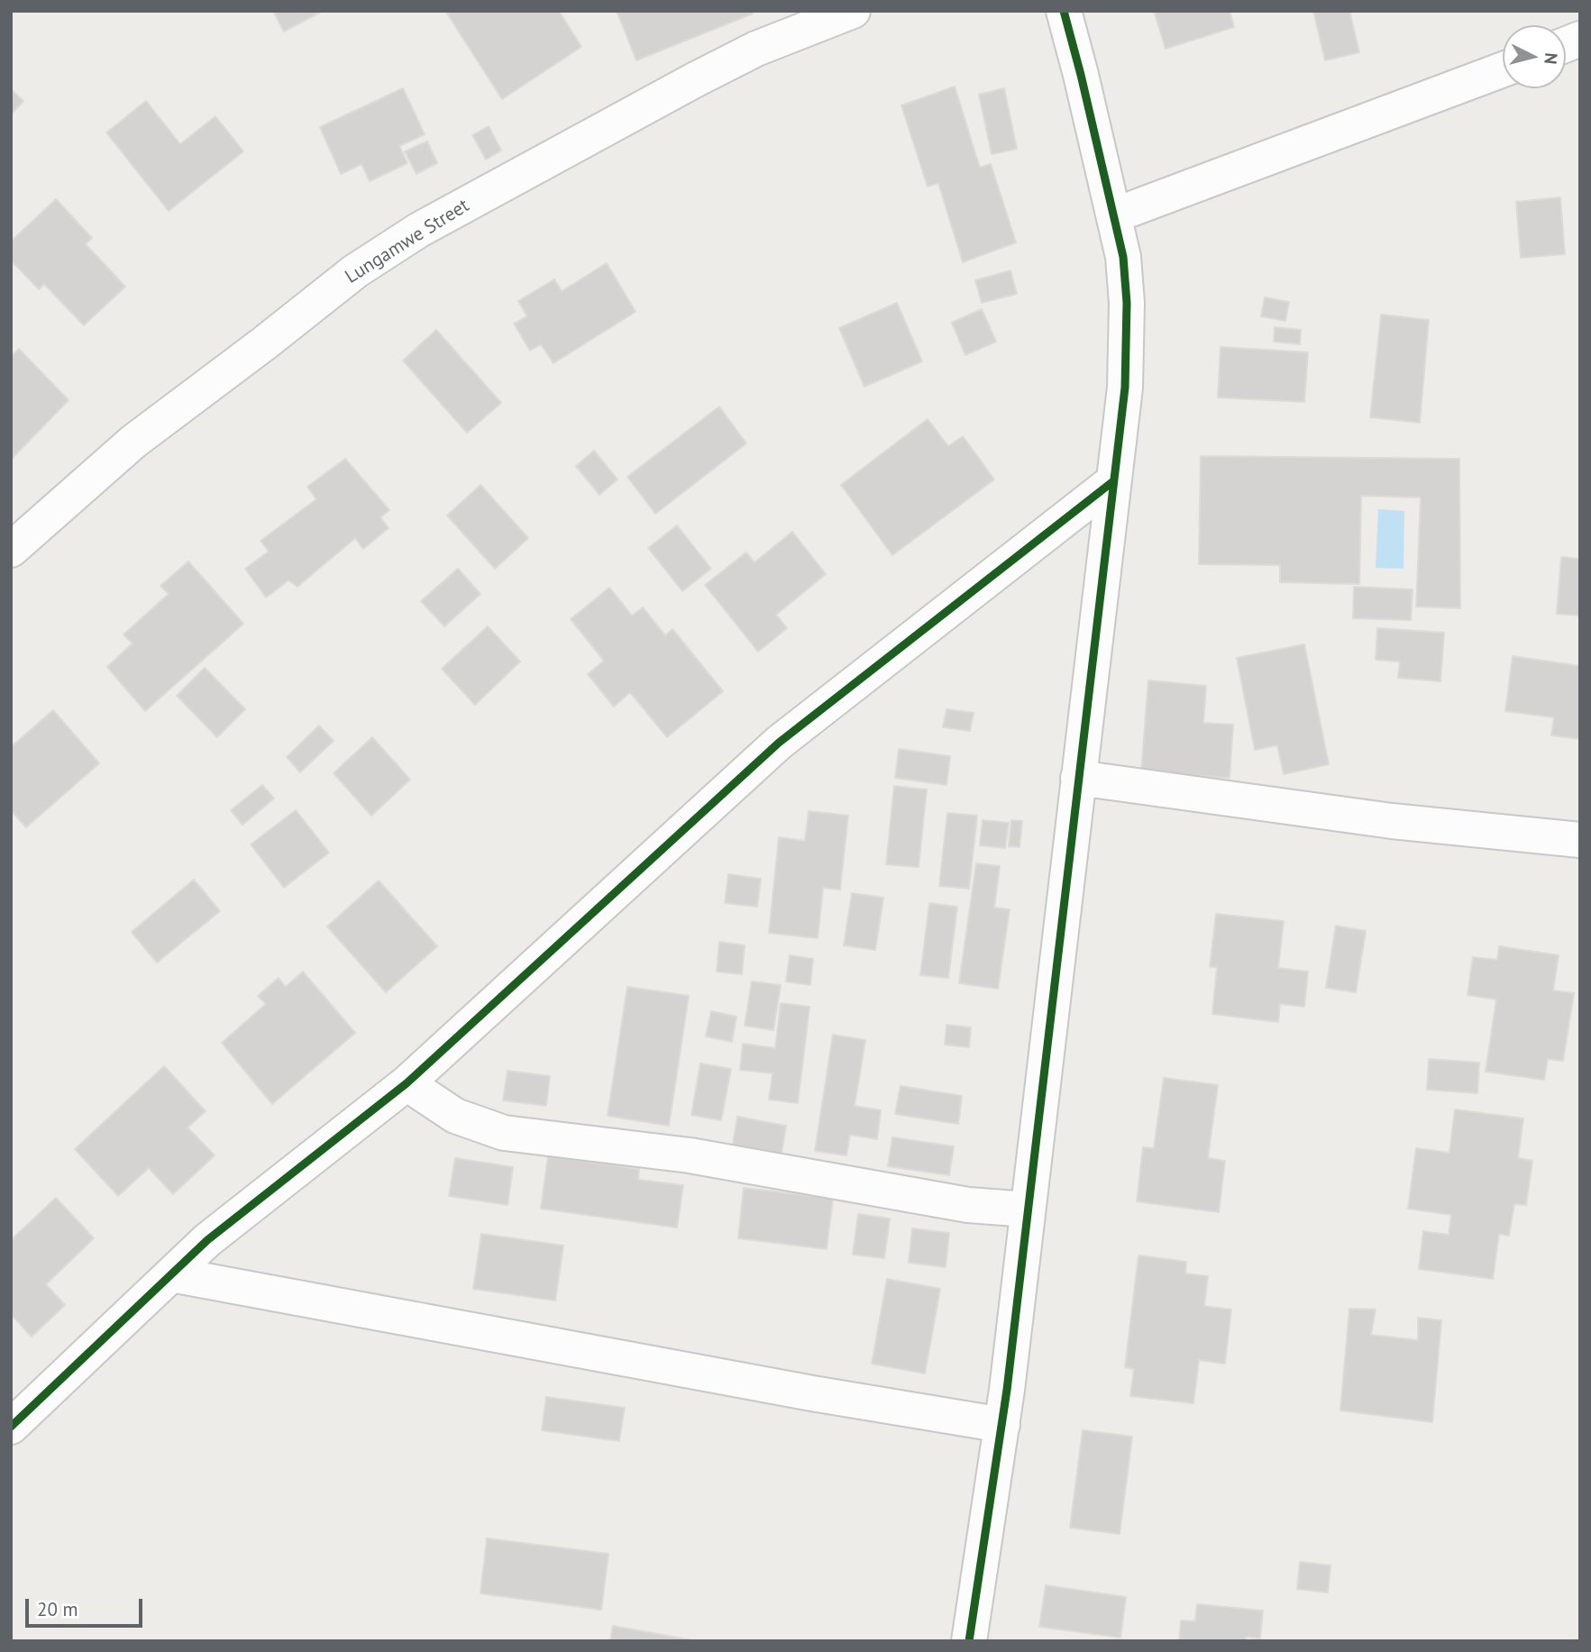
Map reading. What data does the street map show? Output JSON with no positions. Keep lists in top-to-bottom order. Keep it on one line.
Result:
{"streets":{"street":["Lungamwe Street"]},"scale_bar":"20 m","north":"right"}
